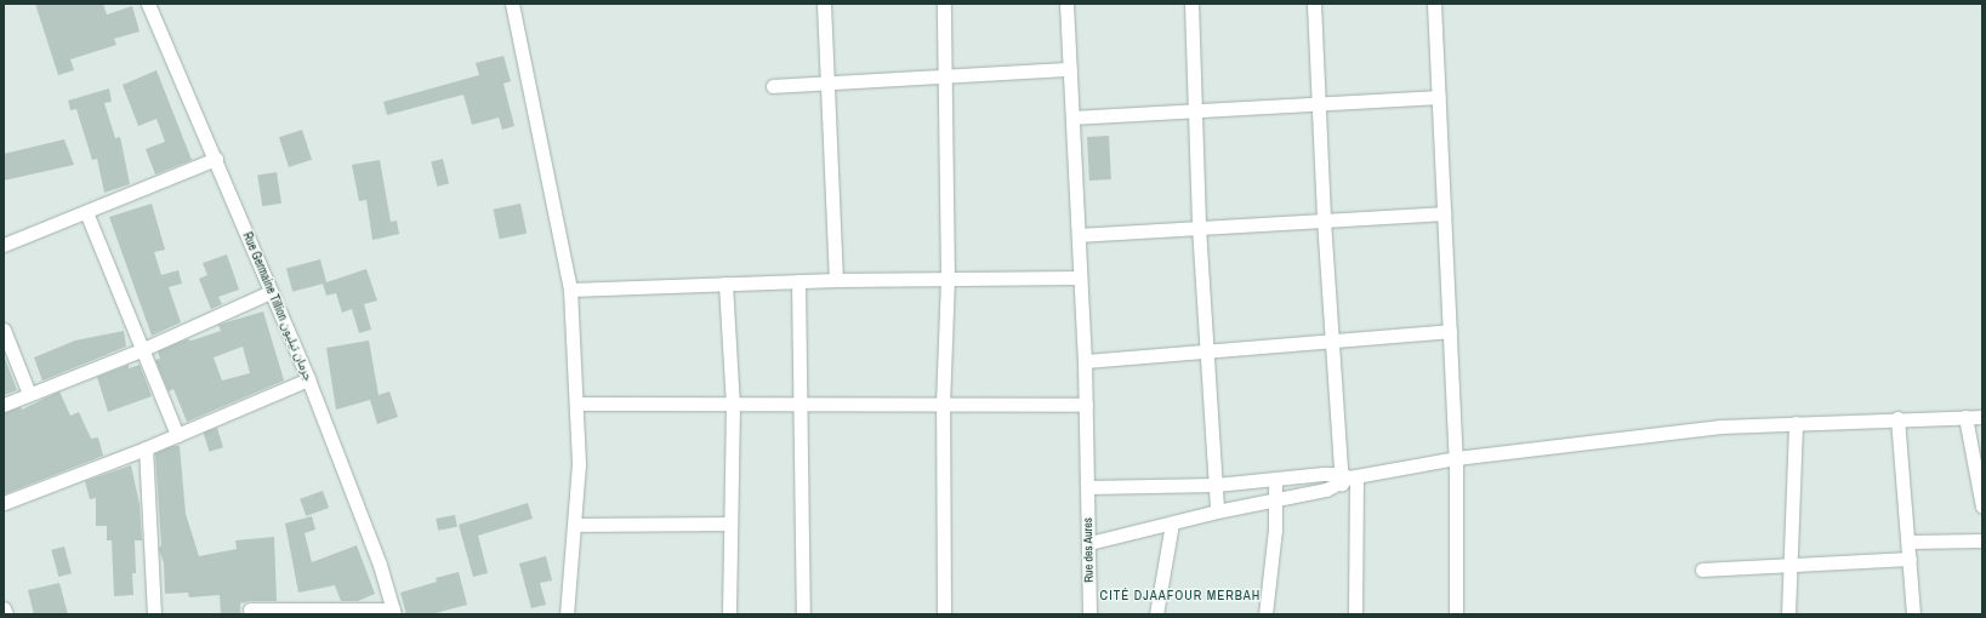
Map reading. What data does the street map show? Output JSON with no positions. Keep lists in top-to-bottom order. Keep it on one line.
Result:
{"streets":{"street":["Rue Germaine Tillion جرمان تيليون","Rue des Aures"]},"districts":["CITÉ DJAAFOUR MERBAH"]}
